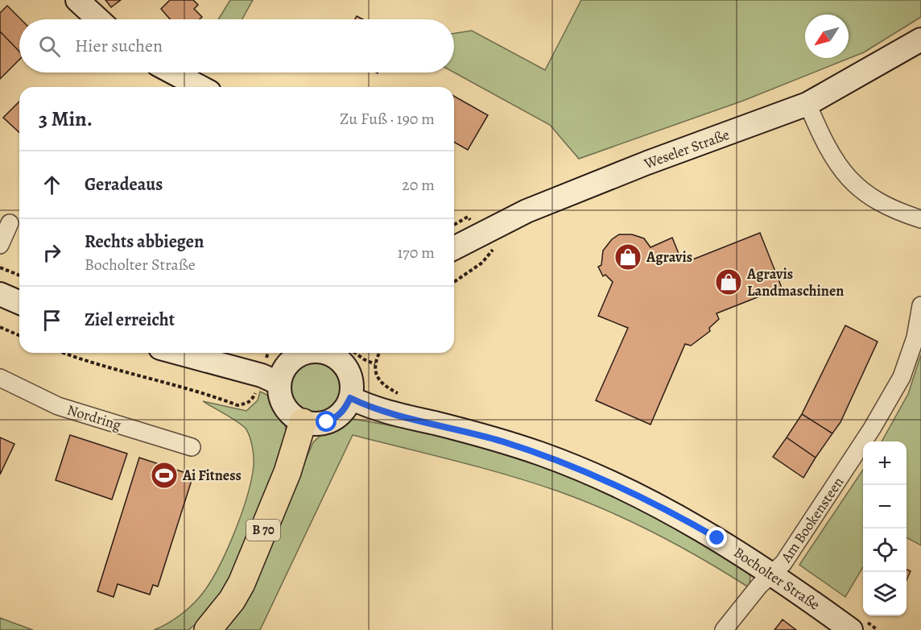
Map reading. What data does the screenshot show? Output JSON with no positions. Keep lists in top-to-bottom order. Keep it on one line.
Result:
{"streets":{"main road":["Weseler Straße","B 70","Bocholter Straße"],"street":["Nordring","Am Bookensteen"]},"crossings":[["Am Bookensteen","Bocholter Straße"]],"places":{"shop":["Agravis","Agravis Landmaschinen"],"sports":["Ai Fitness"]},"north":"bottom left","page":{"search":"Hier suchen","heading":["3 Min.","Zu Fuß · 190 m"],"list":[["Geradeaus","20 m"],["Rechts abbiegen","Bocholter Straße","170 m"],"Ziel erreicht"],"map_buttons":["+","−"]}}
